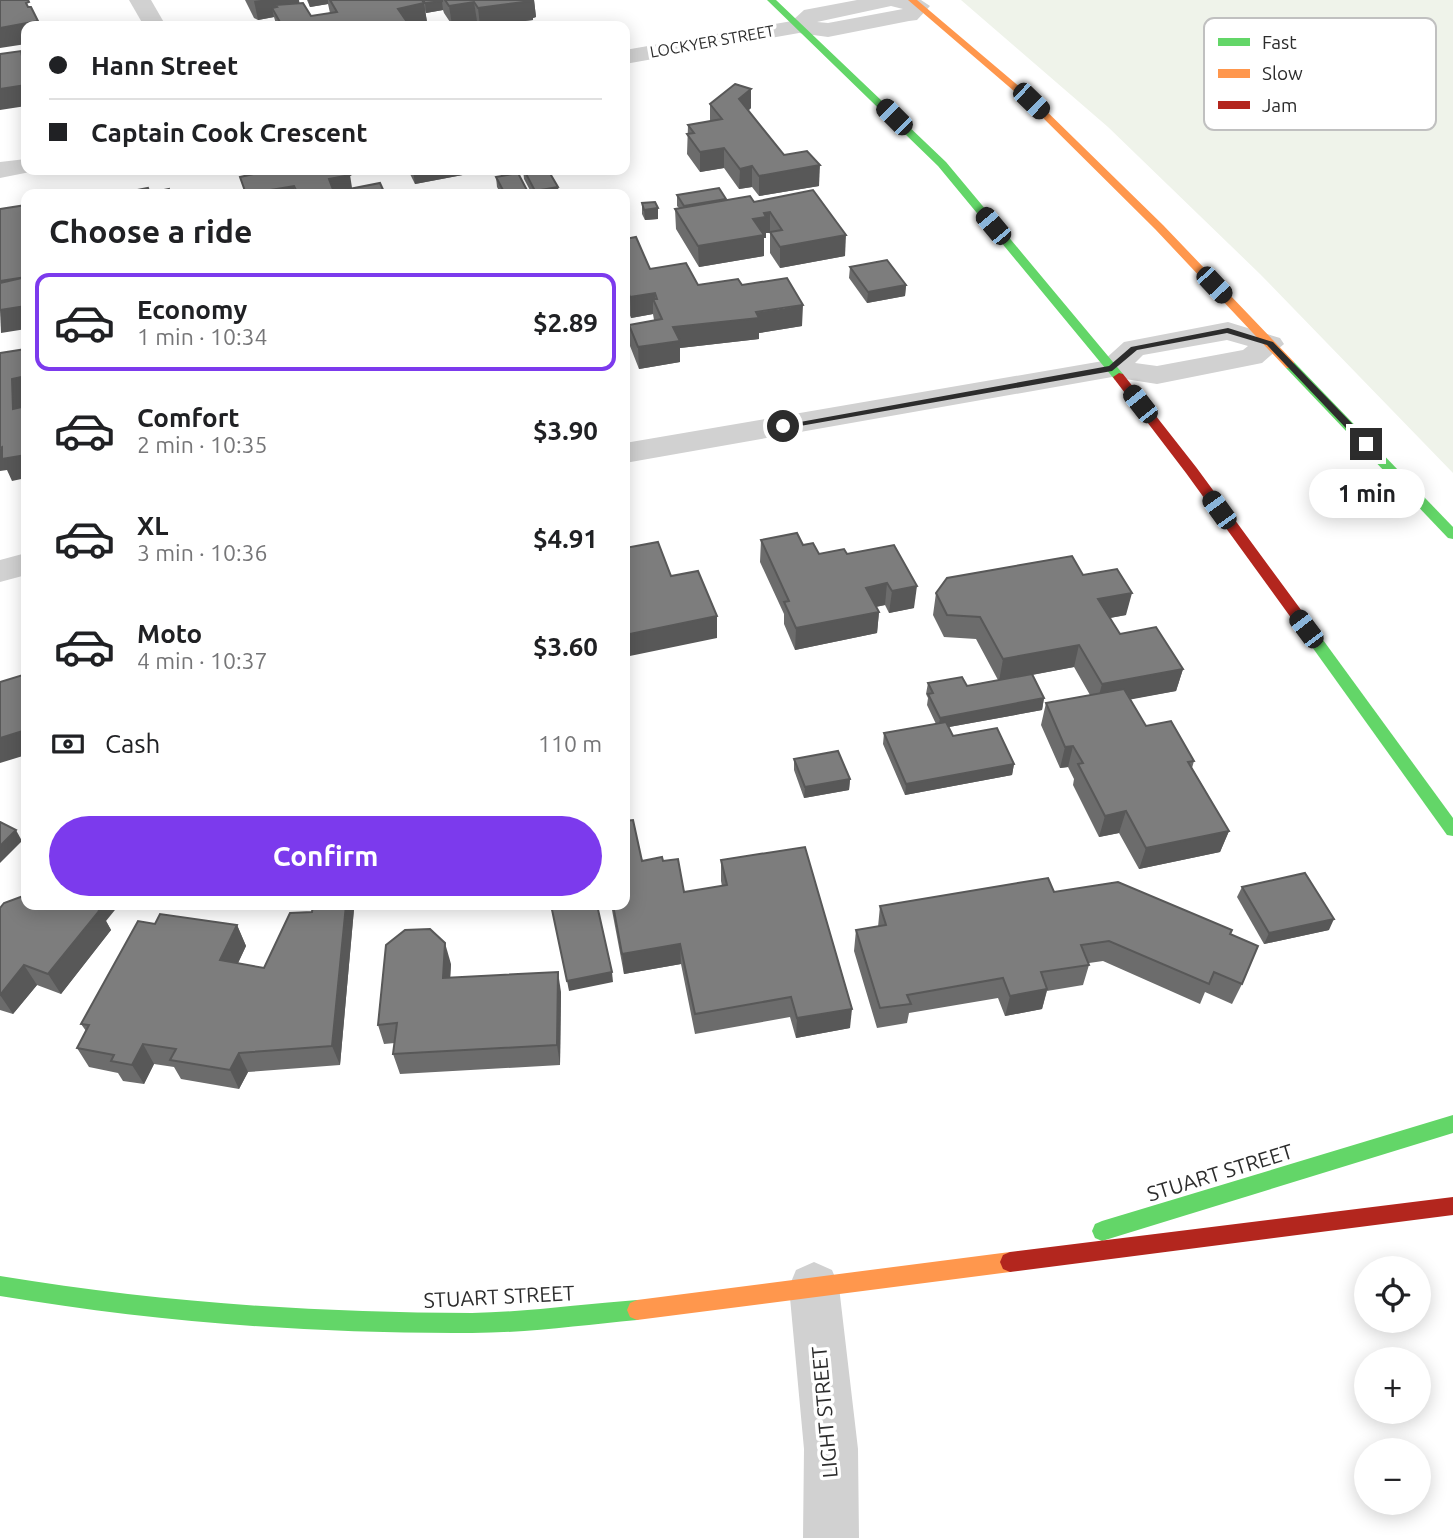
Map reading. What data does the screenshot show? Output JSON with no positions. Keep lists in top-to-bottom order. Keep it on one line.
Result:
{"streets":{"main road":["STUART STREET"],"street":["LOCKYER STREET","LIGHT STREET"]},"crossings":[["STUART STREET","LIGHT STREET"]],"legend":["Fast","Slow","Jam"],"page":{"banner":["Hann Street","Captain Cook Crescent"],"heading":"Choose a ride","list":[{"name":"Economy","note":"1 min · 10:34","value":"$2.89"},{"name":"Comfort","note":"2 min · 10:35","value":"$3.90"},{"name":"XL","note":"3 min · 10:36","value":"$4.91"},{"name":"Moto","note":"4 min · 10:37","value":"$3.60"}],"bubble":"1 min","pay":["Cash","110 m"],"buttons":"Confirm","map_buttons":["+","−"]}}
